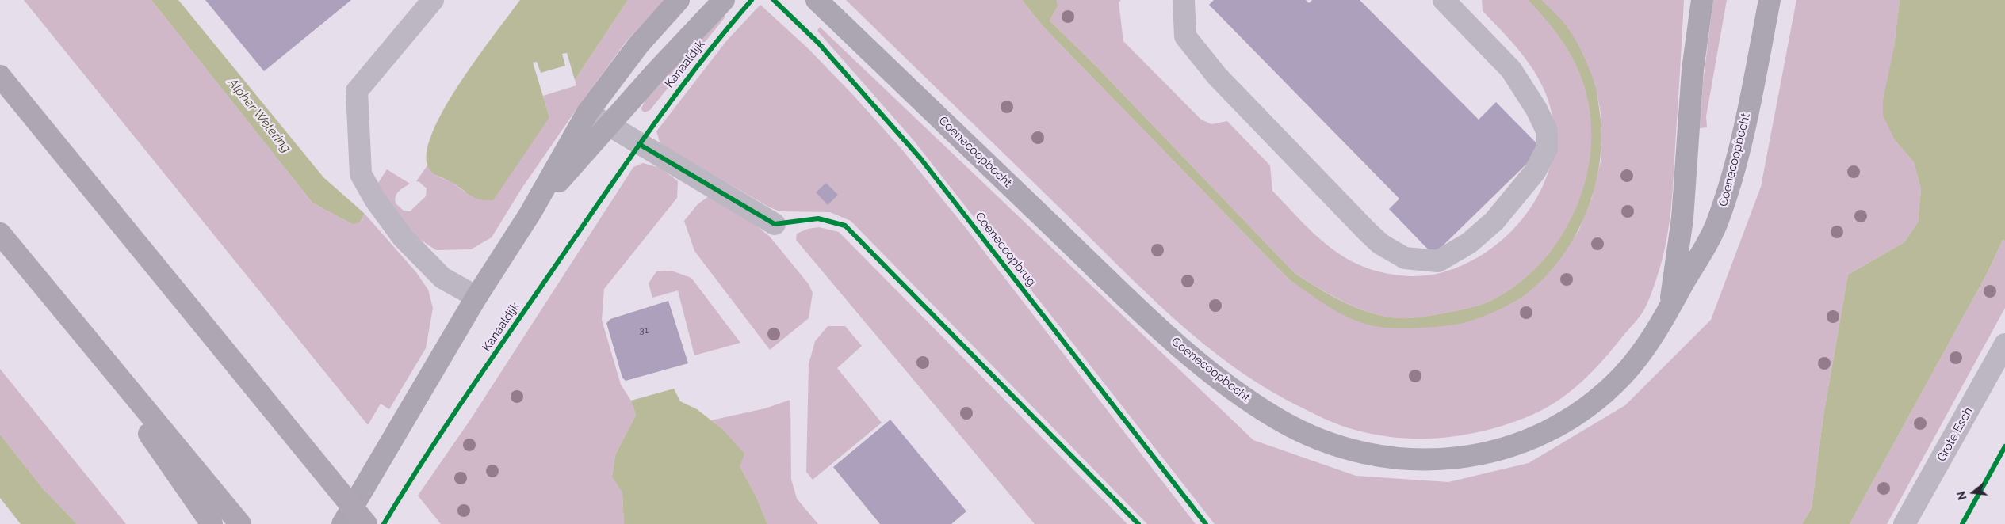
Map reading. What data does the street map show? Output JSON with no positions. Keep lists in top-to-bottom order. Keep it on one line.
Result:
{"streets":{"main road":["Kanaaldijk","Coenecoopbocht"],"street":["Grote Esch"],"cycle path":["Coenecoopbrug"]},"water":["Alpher Wetering"],"house_numbers":["31"],"north":"left"}
